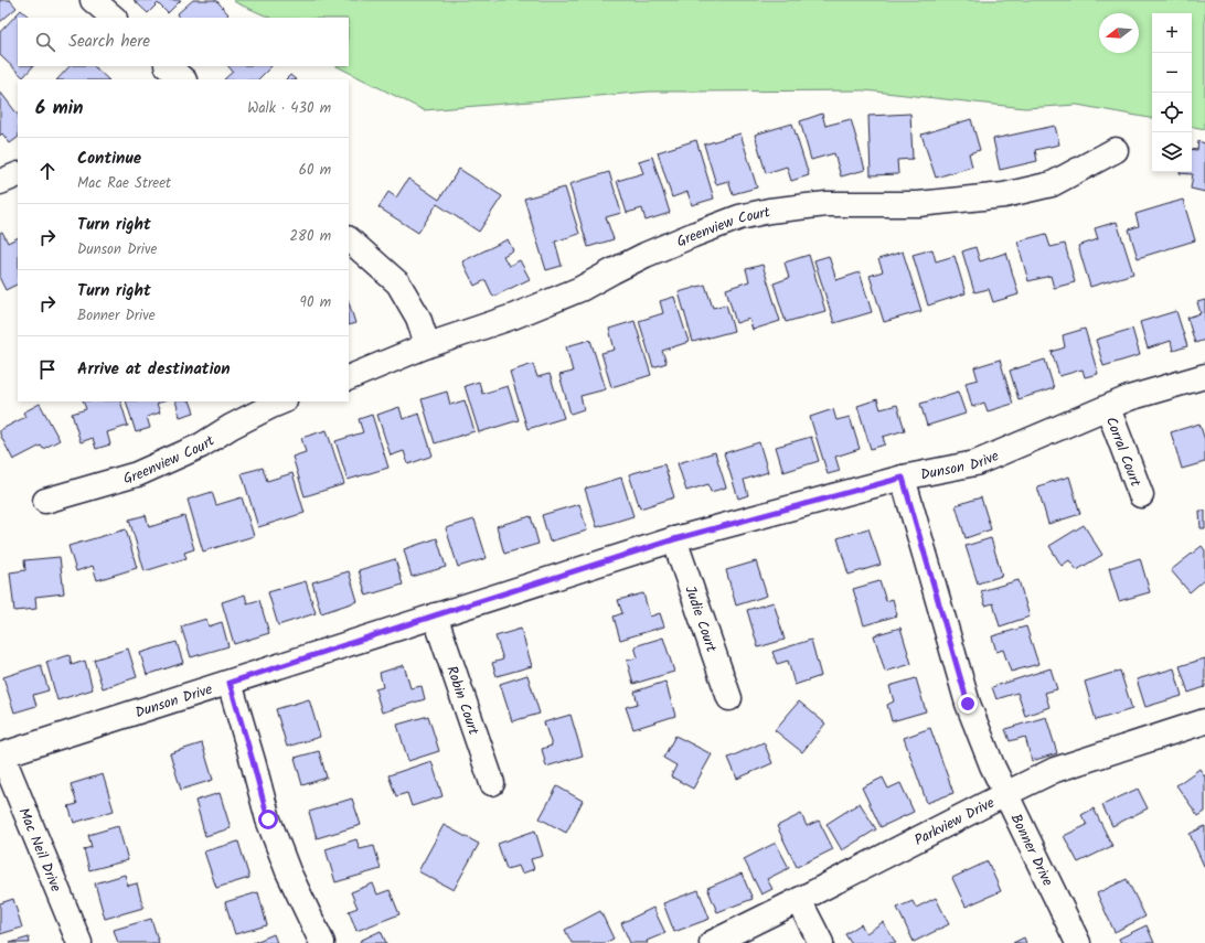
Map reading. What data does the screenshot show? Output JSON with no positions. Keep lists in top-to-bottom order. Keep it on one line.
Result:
{"streets":{"street":["Greenview Court","Corral Court","Dunson Drive","Judie Court","Robin Court","Parkview Drive","Mac Neil Drive","Bonner Drive"]},"crossings":[["Corral Court","Dunson Drive"],["Dunson Drive","Judie Court"],["Dunson Drive","Robin Court"],["Dunson Drive","Mac Neil Drive"],["Dunson Drive","Bonner Drive"],["Parkview Drive","Bonner Drive"]],"north":"left","page":{"map_buttons":["+","−"],"search":"Search here","heading":["6 min","Walk · 430 m"],"list":[["Continue","Mac Rae Street","60 m"],["Turn right","Dunson Drive","280 m"],["Turn right","Bonner Drive","90 m"],"Arrive at destination"]}}
